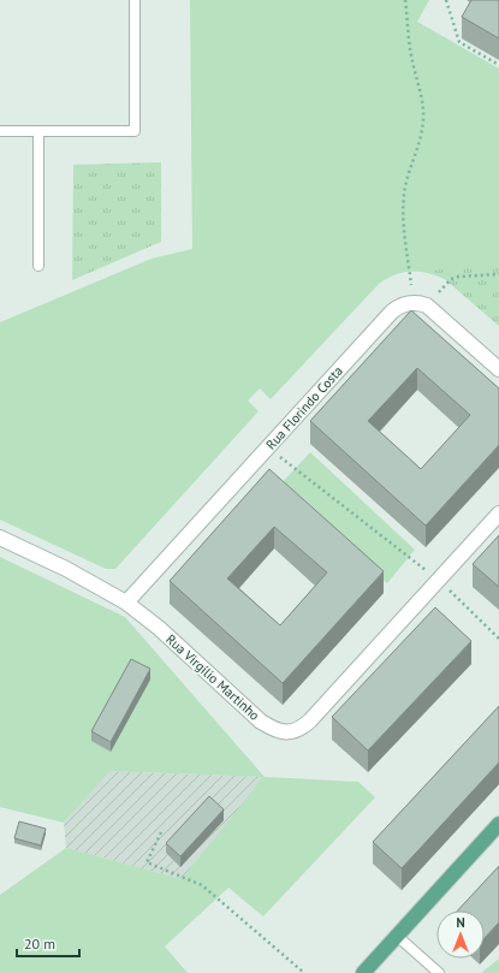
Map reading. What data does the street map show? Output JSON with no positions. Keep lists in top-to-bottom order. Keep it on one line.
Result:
{"streets":{"street":["Rua Florindo Costa","Rua Virgílio Martinho"]},"crossings":[["Rua Florindo Costa","Rua Virgílio Martinho"]],"scale_bar":"20 m","north":"top"}
